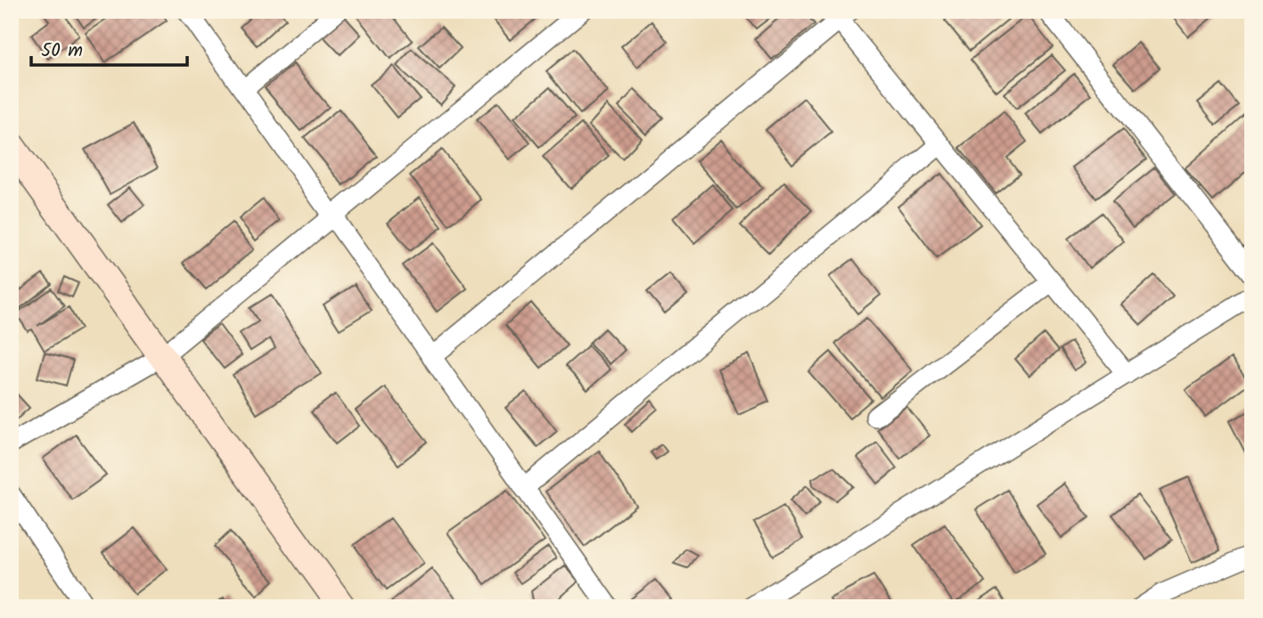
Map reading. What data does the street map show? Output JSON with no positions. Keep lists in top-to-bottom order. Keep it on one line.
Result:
{"scale_bar":"50 m"}
